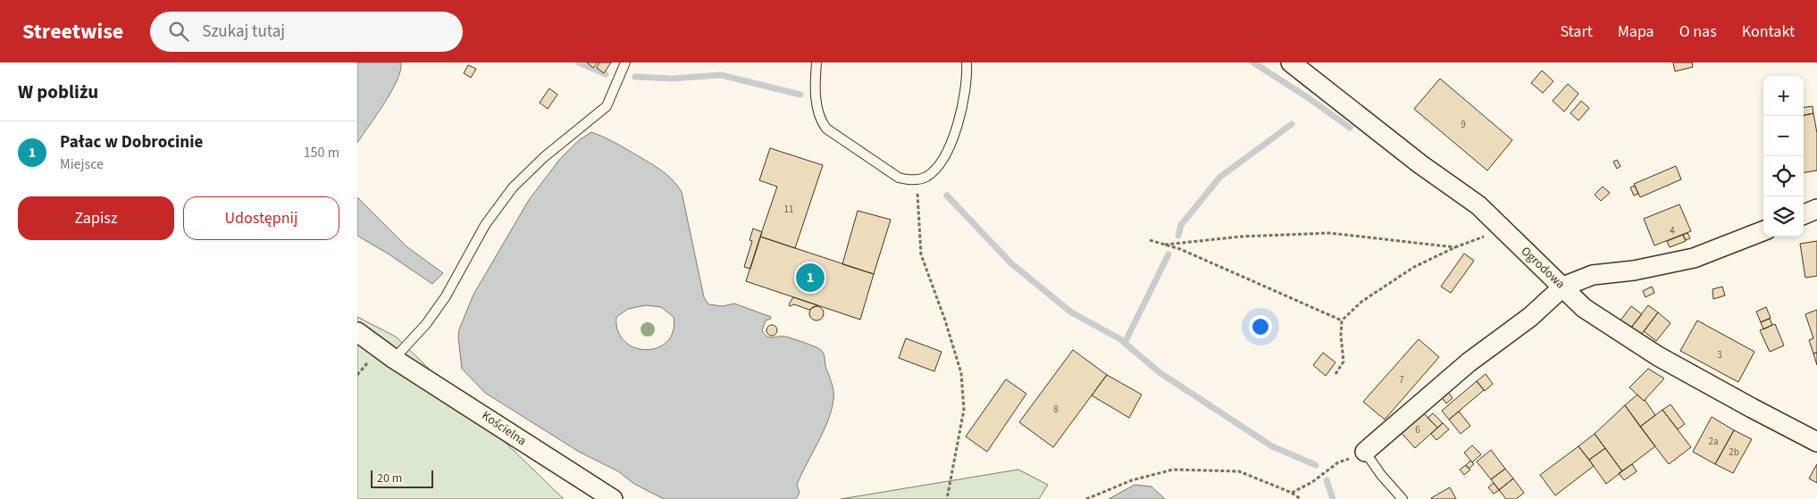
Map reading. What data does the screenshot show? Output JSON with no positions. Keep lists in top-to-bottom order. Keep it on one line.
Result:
{"streets":{"street":["Ogrodowa","Kościelna"]},"house_numbers":["9","11","4","3","7","8","6","2a","2b"],"scale_bar":"20 m","page":{"header":"Streetwise","search":"Szukaj tutaj","nav":["Start","Mapa","O nas","Kontakt"],"heading":"W pobliżu","map_buttons":["+","−"],"list":[{"mark":"1","name":"Pałac w Dobrocinie","note":"Miejsce","value":"150 m"}],"buttons":["Zapisz","Udostępnij"],"pins":"1","scale":"20 m"}}
